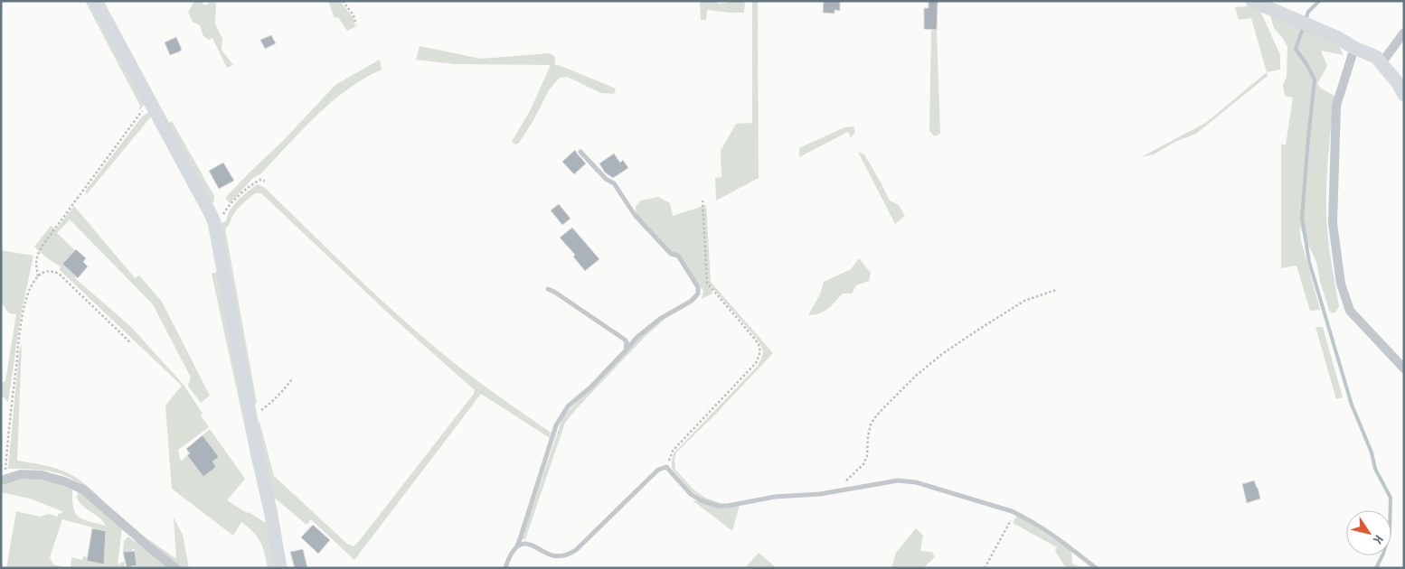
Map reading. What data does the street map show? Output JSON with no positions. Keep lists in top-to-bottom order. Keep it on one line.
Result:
{"north":"bottom right"}
